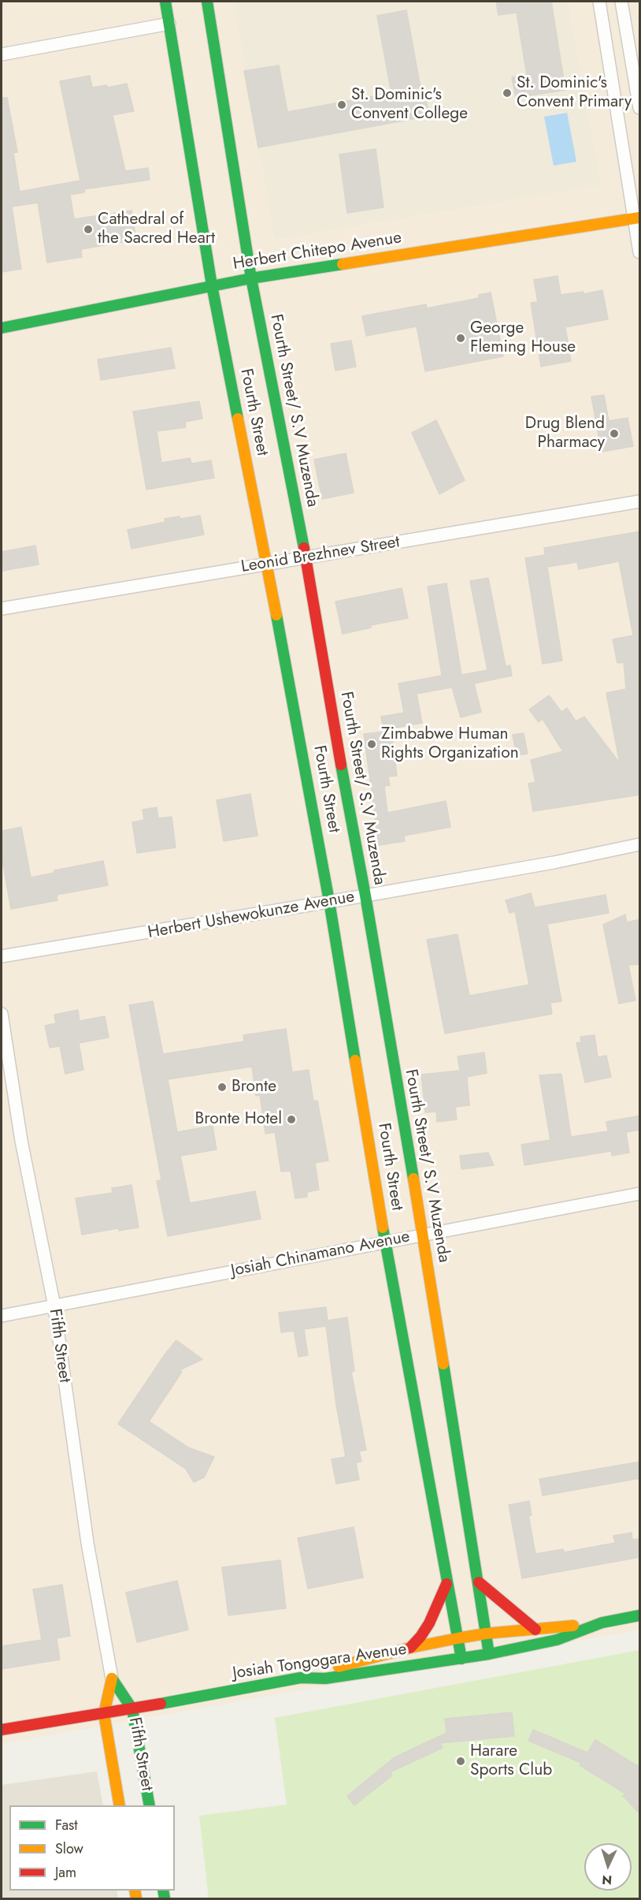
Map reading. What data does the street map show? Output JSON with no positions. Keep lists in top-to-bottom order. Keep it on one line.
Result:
{"streets":{"main road":["Herbert Chitepo Avenue","Fourth Street/ S.V Muzenda","Fourth Street","Fifth Street","Josiah Tongogara Avenue"],"street":["Leonid Brezhnev Street","Herbert Ushewokunze Avenue","Josiah Chinamano Avenue"]},"crossings":[["Herbert Chitepo Avenue","Fourth Street/ S.V Muzenda"],["Herbert Chitepo Avenue","Fourth Street"],["Fourth Street/ S.V Muzenda","Leonid Brezhnev Street"],["Fourth Street/ S.V Muzenda","Herbert Ushewokunze Avenue"],["Fourth Street/ S.V Muzenda","Josiah Chinamano Avenue"],["Fourth Street","Leonid Brezhnev Street"],["Fourth Street","Herbert Ushewokunze Avenue"],["Fourth Street","Josiah Chinamano Avenue"],["Fourth Street","Josiah Tongogara Avenue"],["Josiah Chinamano Avenue","Fifth Street"],["Fifth Street","Josiah Tongogara Avenue"]],"places":["St. Dominic's Convent Primary","St. Dominic's Convent College","Cathedral of the Sacred Heart","George Fleming House","Drug Blend Pharmacy","Zimbabwe Human Rights Organization","Bronte","Bronte Hotel","Harare Sports Club"],"legend":["Fast","Slow","Jam"],"north":"bottom"}
